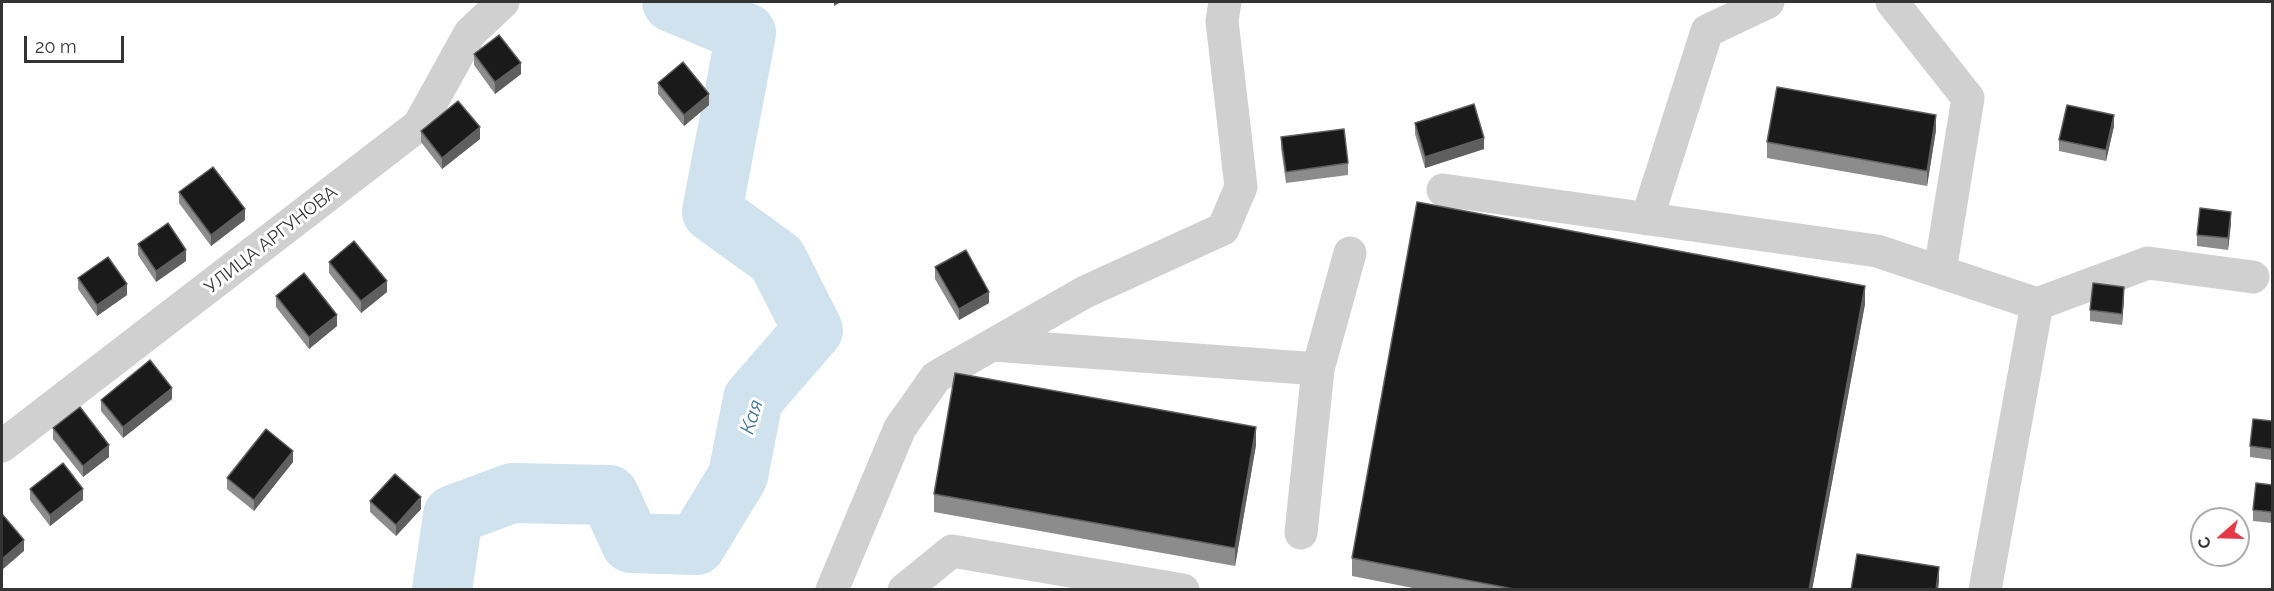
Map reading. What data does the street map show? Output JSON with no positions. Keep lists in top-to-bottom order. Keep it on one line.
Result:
{"streets":{"street":["УЛИЦА АРГУНОВА"]},"water":["Кая"],"scale_bar":"20 m","north":"left"}
